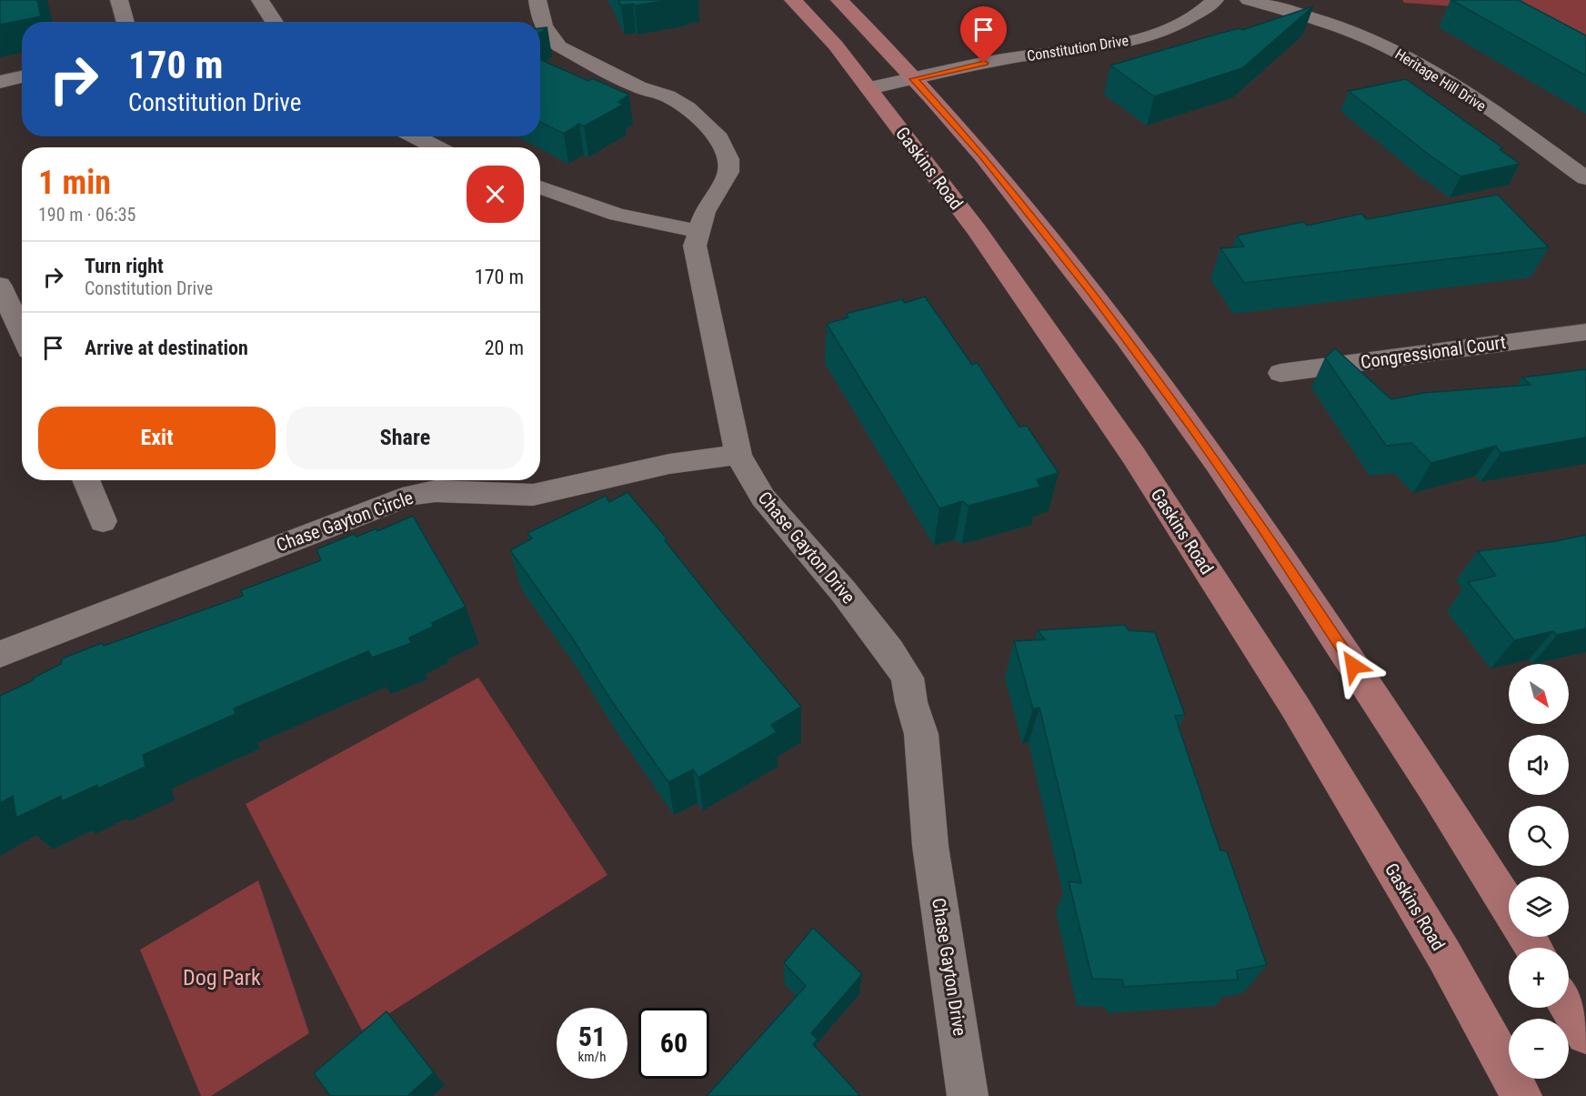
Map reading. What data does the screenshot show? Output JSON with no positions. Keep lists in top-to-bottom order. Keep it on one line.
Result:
{"streets":{"main road":["Gaskins Road"],"street":["Constitution Drive","Heritage Hill Drive","Congressional Court","Chase Gayton Circle","Chase Gayton Drive"]},"crossings":[["Constitution Drive","Gaskins Road"],["Chase Gayton Circle","Chase Gayton Drive"]],"parks":["Dog Park"],"north":"bottom right","page":{"turn":["170 m","Constitution Drive"],"heading":["1 min","190 m · 06:35"],"list":[{"name":"Turn right","note":"Constitution Drive","value":"170 m"},{"name":"Arrive at destination","value":"20 m"}],"buttons":["Exit","Share"],"map_buttons":["+","−"],"speed":"51 km/h","limit":"60"}}
